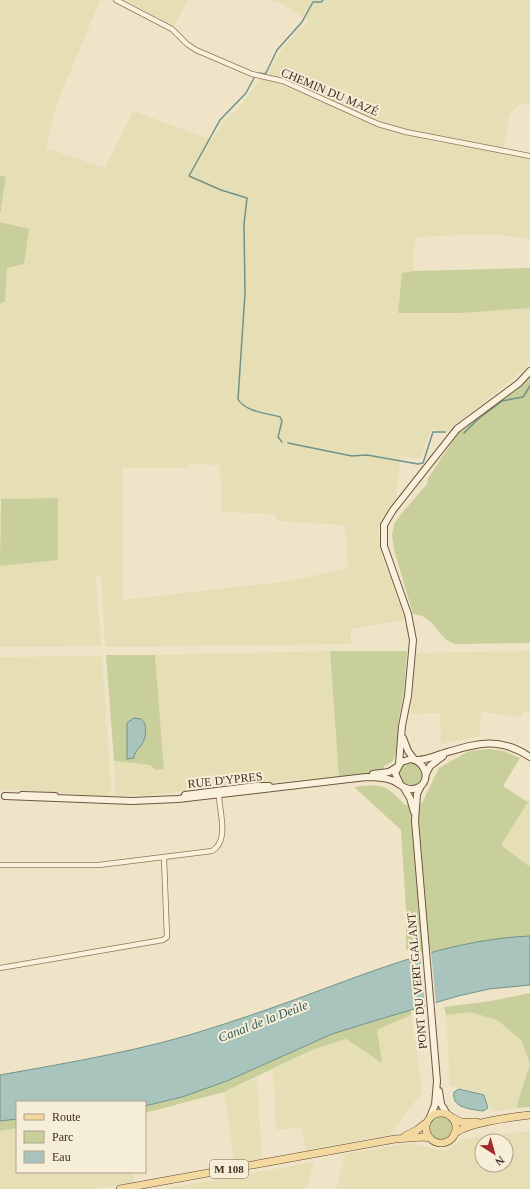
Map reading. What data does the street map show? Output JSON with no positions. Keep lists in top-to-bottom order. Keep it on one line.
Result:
{"streets":{"main road":["RUE D'YPRES","PONT DU VERT GALANT","M 108"],"street":["CHEMIN DU MAZÉ"]},"crossings":[["PONT DU VERT GALANT","M 108"]],"water":["Canal de la Deûle"],"legend":["Route","Parc","Eau"],"north":"bottom right"}
